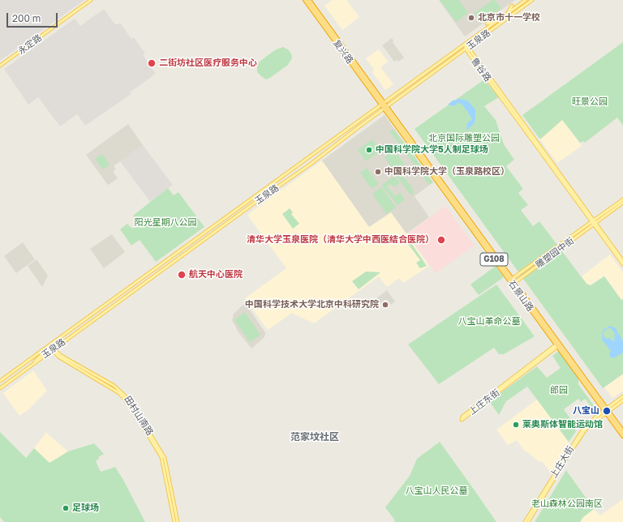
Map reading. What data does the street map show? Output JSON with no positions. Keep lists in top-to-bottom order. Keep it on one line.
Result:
{"streets":{"highway":["复兴路","G108","石景山路"],"main road":["玉泉路","永定路","鲁谷路","雕塑园中街","上庄东街","田村山南路","上庄大街"]},"crossings":[["玉泉路","复兴路"],["玉泉路","鲁谷路"],["玉泉路","G108"],["玉泉路","石景山路"],["玉泉路","田村山南路"],["复兴路","G108"],["鲁谷路","雕塑园中街"],["雕塑园中街","石景山路"],["G108","石景山路"],["石景山路","上庄东街"],["石景山路","上庄大街"]],"districts":["范家坟社区"],"parks":["旺景公园","北京国际雕塑公园","阳光星期八公园","八宝山革命公墓","郎园","八宝山人民公墓","老山森林公园南区"],"places":["北京市十一学校","二街坊社区医疗服务中心","中国科学院大学5人制足球场","中国科学院大学（玉泉路校区）","清华大学玉泉医院（清华大学中西医结合医院）","航天中心医院","中国科学技术大学北京中科研究院","八宝山","莱奥斯体智能运动馆","足球场"],"scale_bar":"200 m"}
